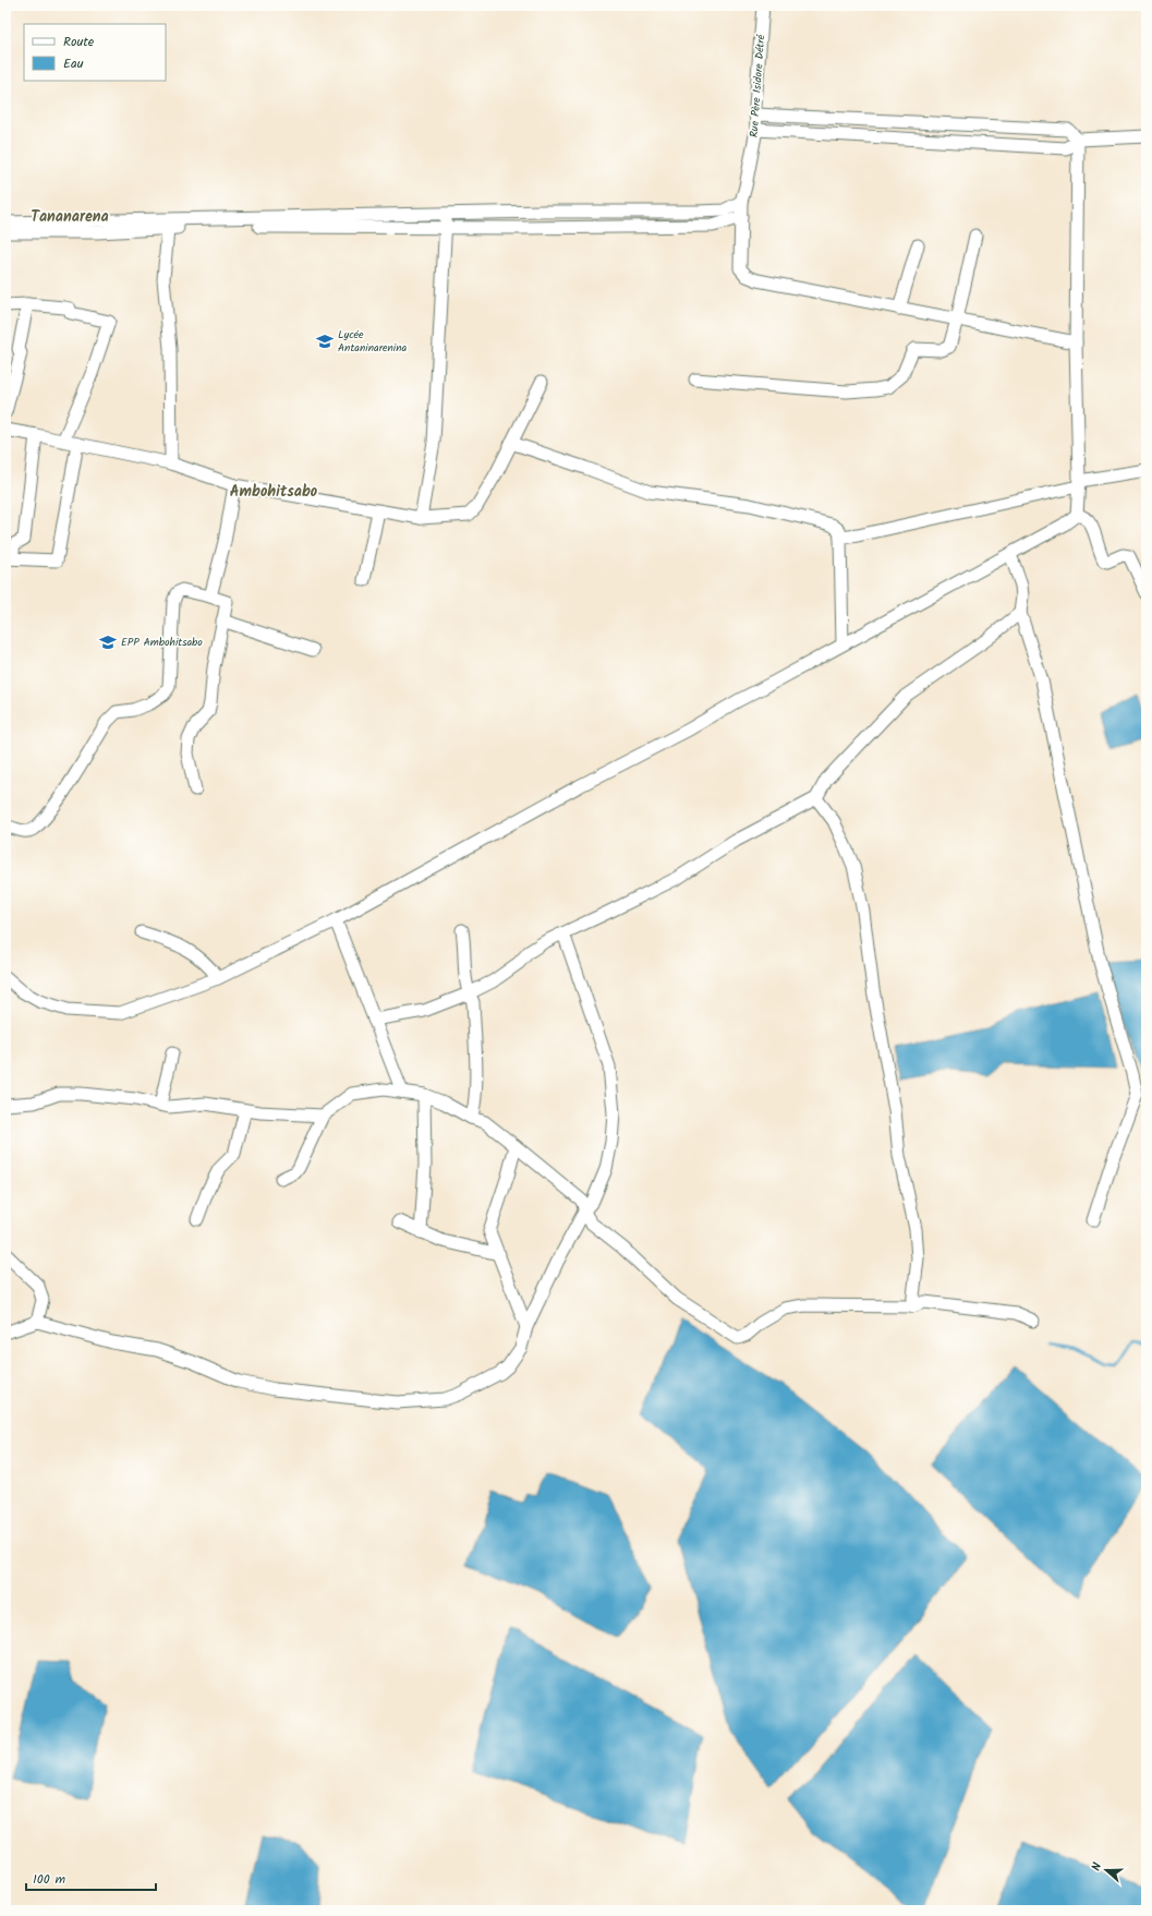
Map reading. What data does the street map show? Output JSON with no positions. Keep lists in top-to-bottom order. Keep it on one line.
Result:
{"streets":{"street":["Rue Père Isidore Détré"]},"districts":["Tananarena","Ambohitsabo"],"places":{"school or university":["Lycée Antaninarenina","EPP Ambohitsabo"]},"legend":["Route","Eau"],"scale_bar":"100 m","north":"left"}
